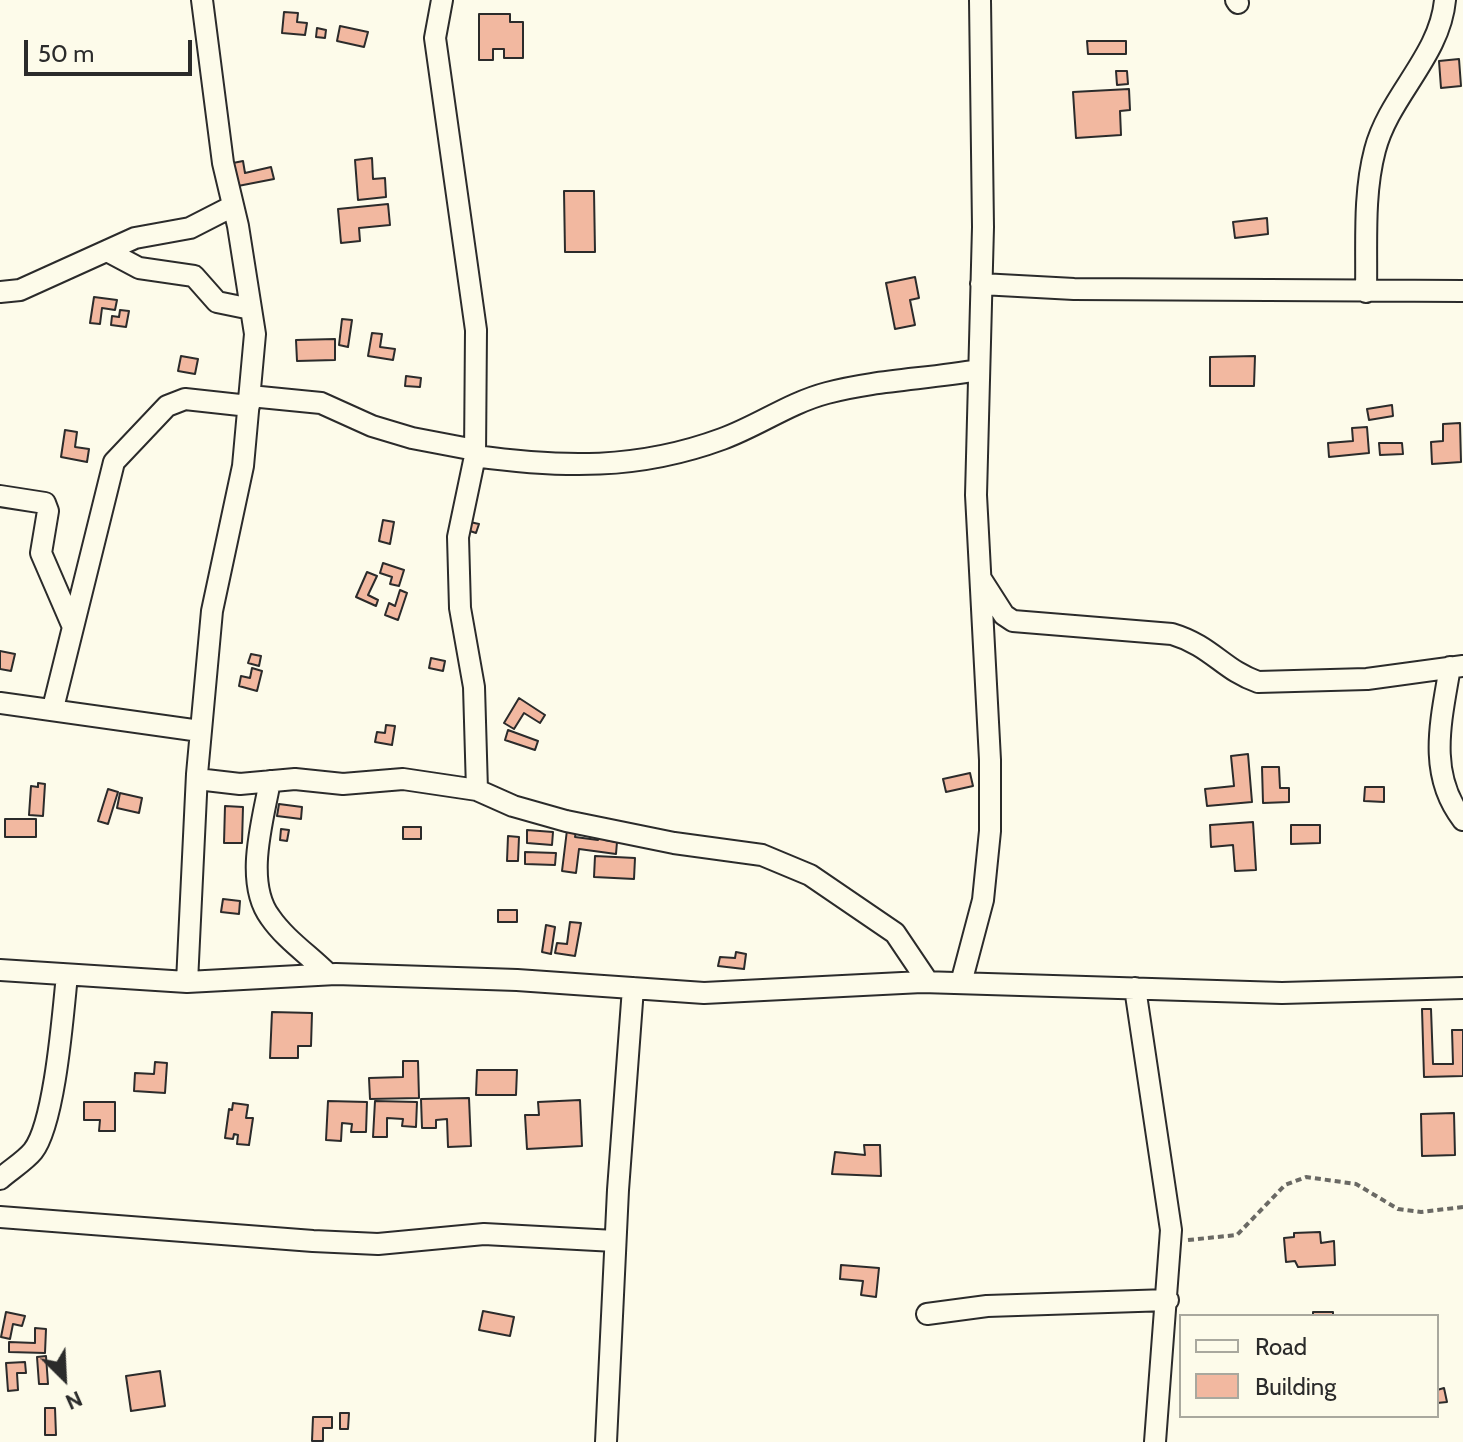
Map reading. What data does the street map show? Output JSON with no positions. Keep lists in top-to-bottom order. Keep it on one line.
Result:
{"legend":["Road","Building"],"scale_bar":"50 m","north":"bottom right"}
